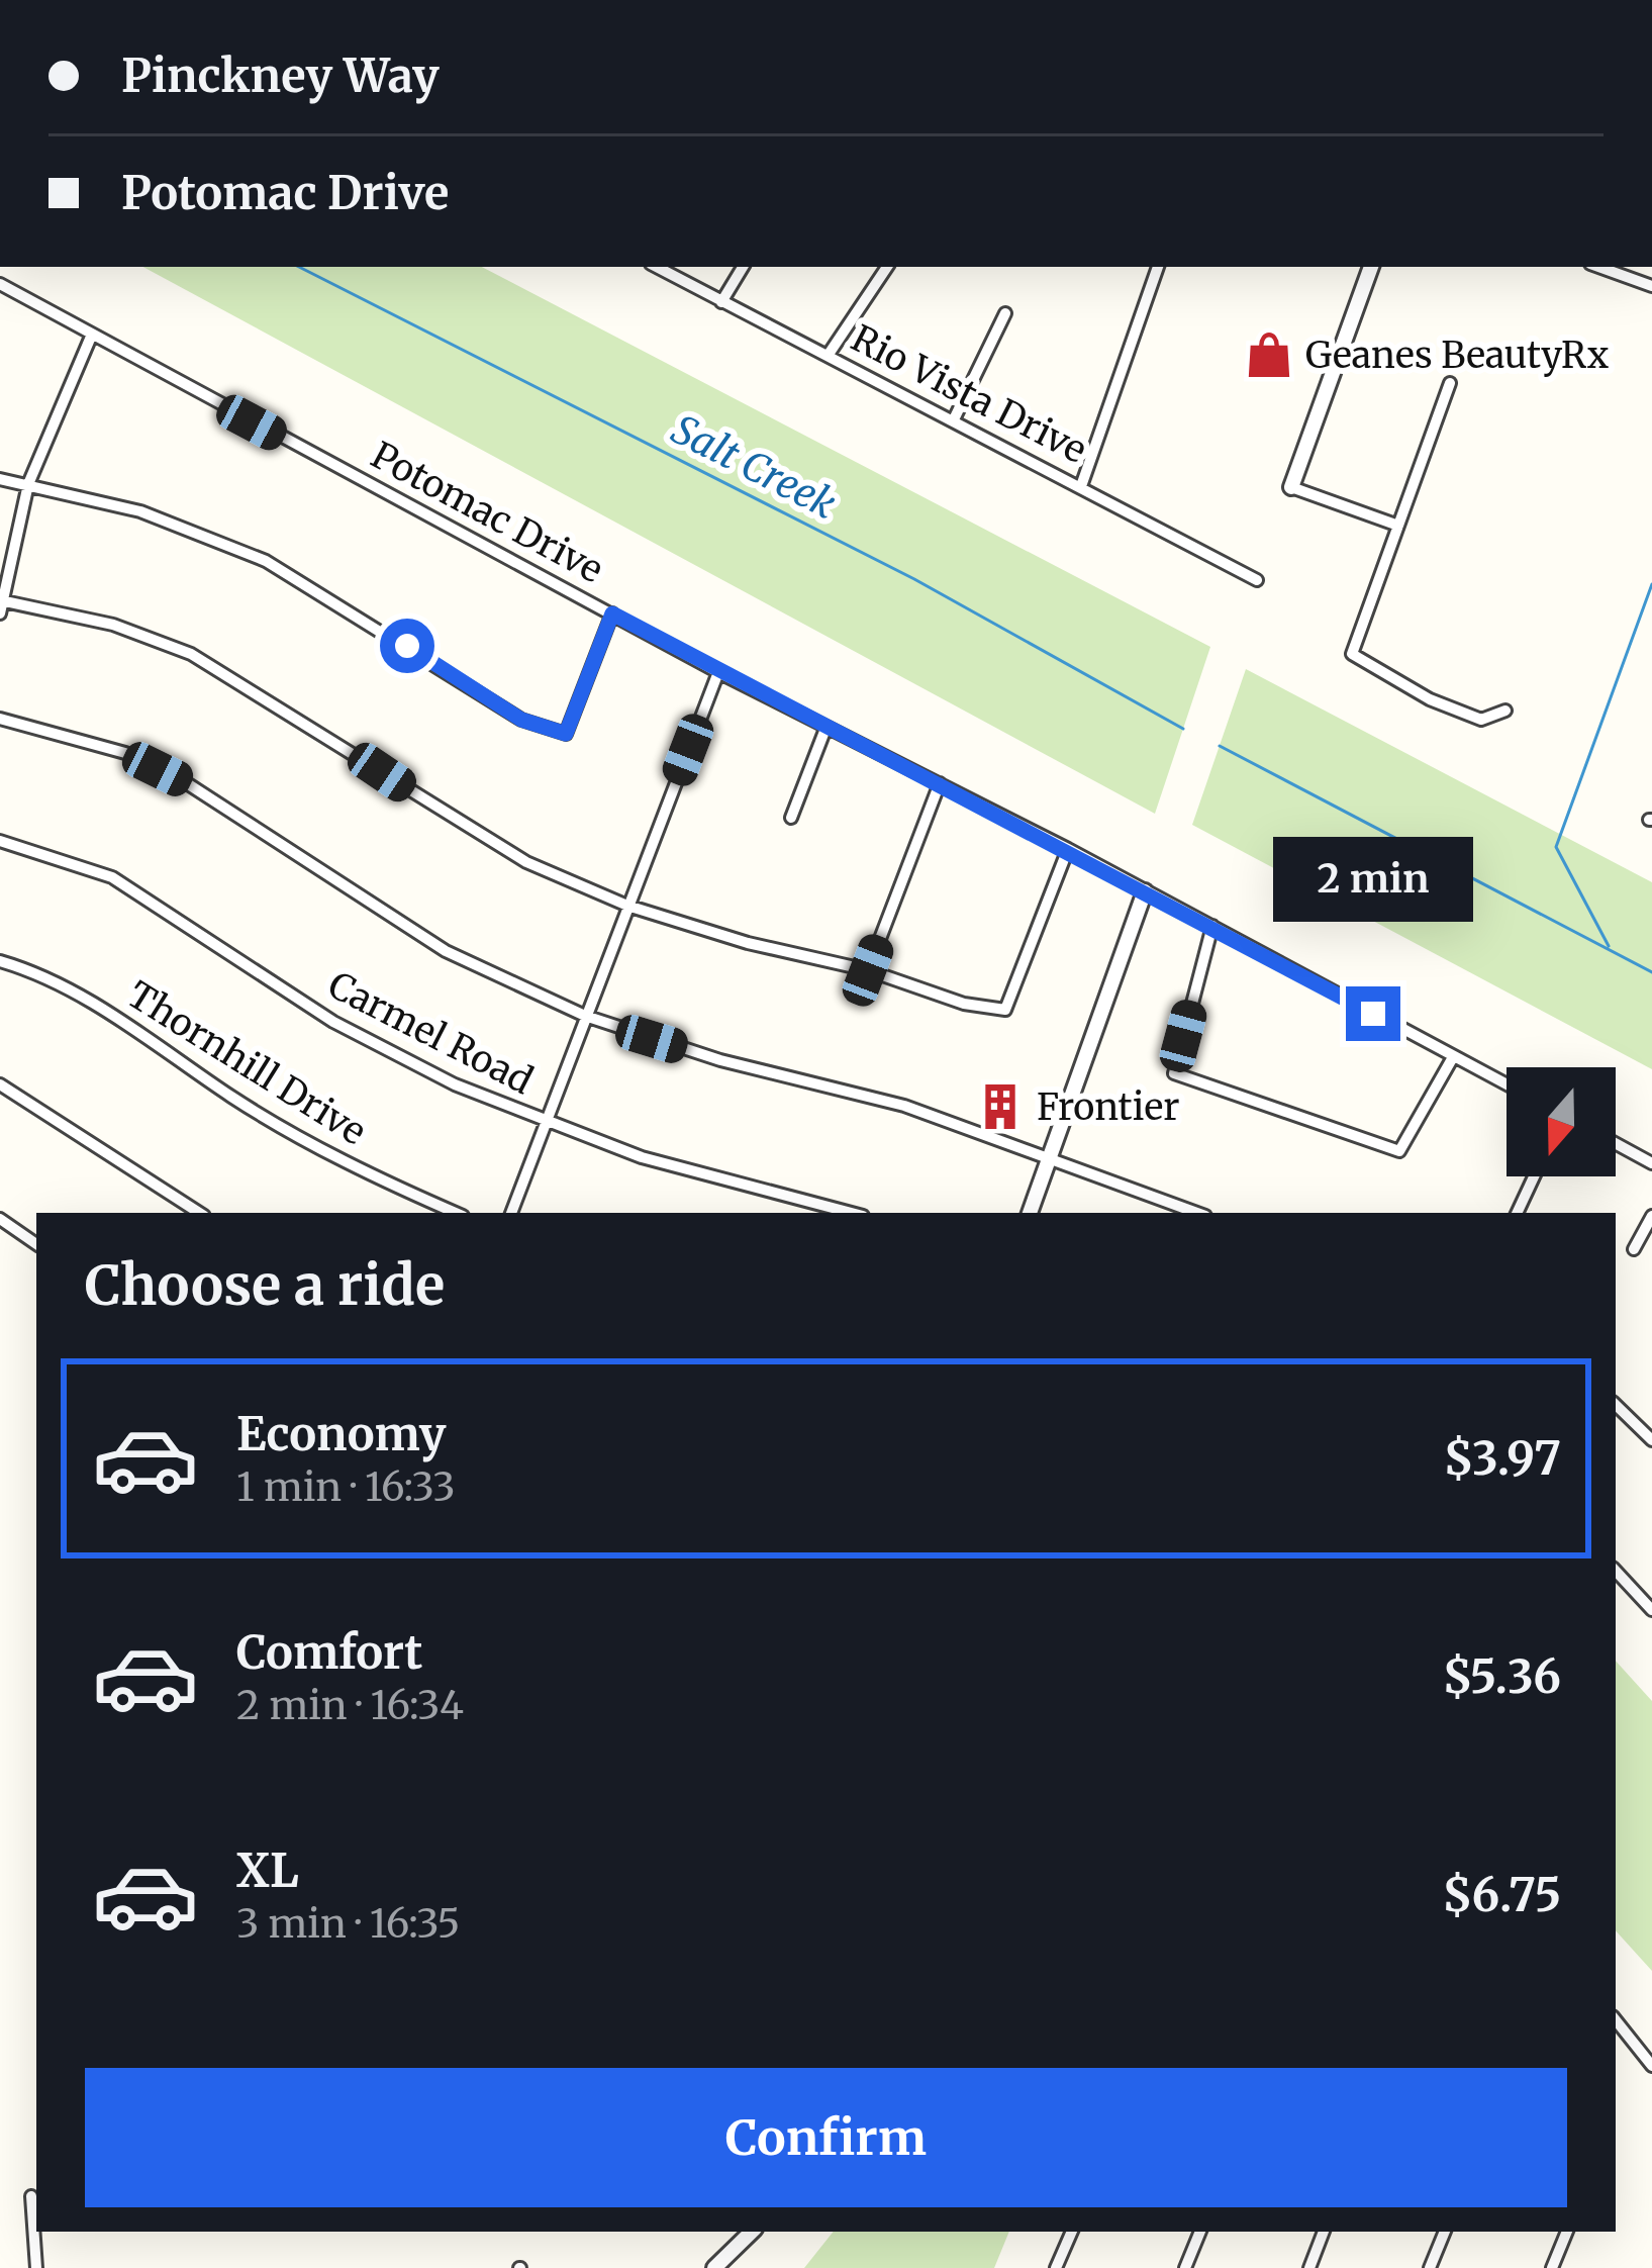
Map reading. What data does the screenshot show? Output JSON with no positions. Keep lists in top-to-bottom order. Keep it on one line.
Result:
{"streets":{"street":["Rio Vista Drive","Potomac Drive","Carmel Road","Thornhill Drive"]},"water":["Salt Creek"],"places":{"shop":["Geanes BeautyRx"],"building":["Frontier"]},"north":"bottom","page":{"banner":["Pinckney Way","Potomac Drive"],"bubble":"2 min","heading":"Choose a ride","list":[{"name":"Economy","note":"1 min · 16:33","value":"$3.97"},{"name":"Comfort","note":"2 min · 16:34","value":"$5.36"},{"name":"XL","note":"3 min · 16:35","value":"$6.75"}],"buttons":"Confirm"}}
